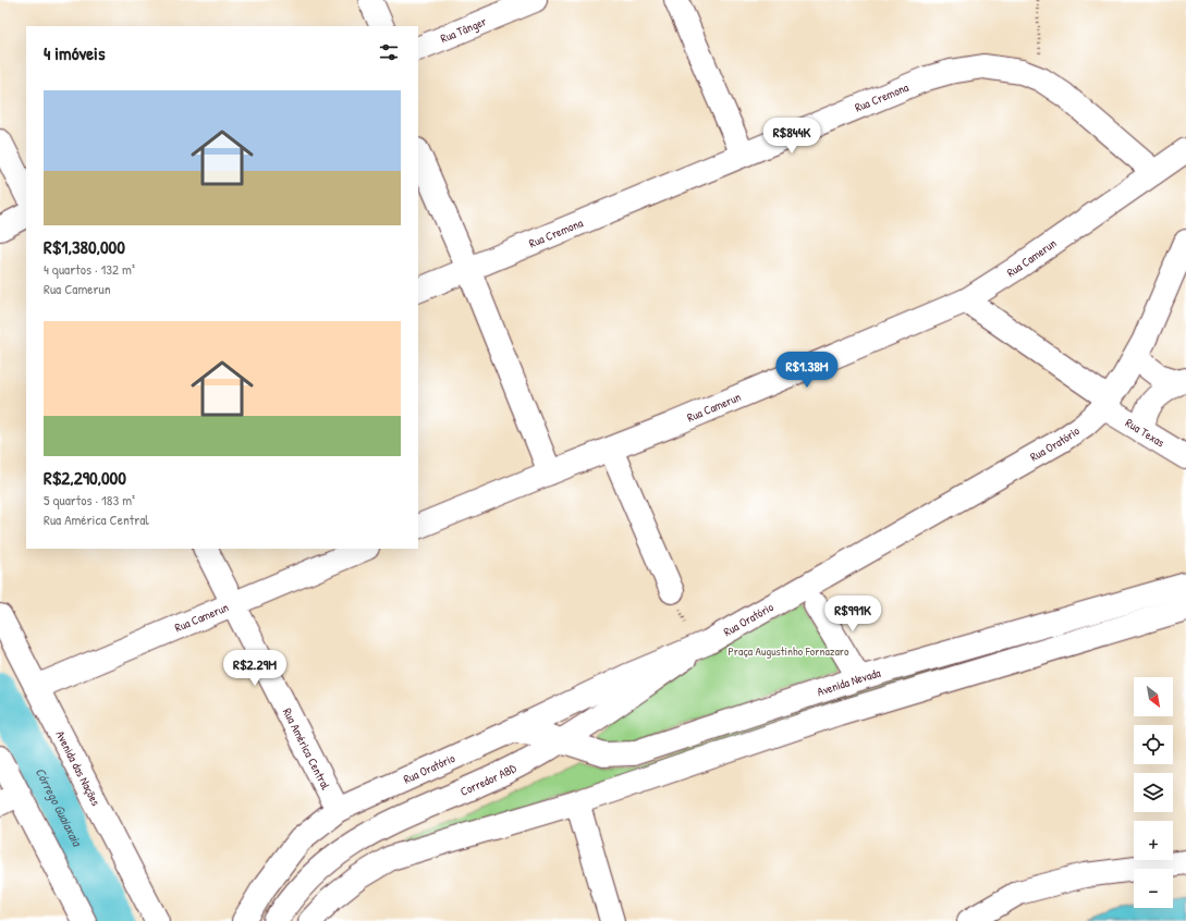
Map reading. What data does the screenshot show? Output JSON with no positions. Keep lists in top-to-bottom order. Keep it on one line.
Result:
{"streets":{"main road":["Rua Tânger","Rua Cremona","Rua Camerun","Rua Texas","Rua Oratório","Avenida Nevada","Rua América Central","Avenida das Nações","Corredor ABD"]},"crossings":[["Rua Cremona","Rua Camerun"],["Rua Camerun","Rua Texas"],["Rua Camerun","Rua América Central"],["Rua Camerun","Avenida das Nações"],["Rua Texas","Rua Oratório"],["Rua Oratório","Avenida Nevada"],["Rua Oratório","Rua América Central"],["Rua Oratório","Corredor ABD"],["Avenida Nevada","Corredor ABD"]],"water":["Córrego Guaiaxaia"],"parks":["Praça Augustinho Fornazaro"],"north":"bottom right","page":{"heading":"4 imóveis","list":[{"name":"R$1,380,000","note":"4 quartos · 132 m² · Rua Camerun"},{"name":"R$2,290,000","note":"5 quartos · 183 m² · Rua América Central"}],"price":["R$844K","R$1.38M","R$991K","R$2.29M"],"map_buttons":["+","−"]}}
